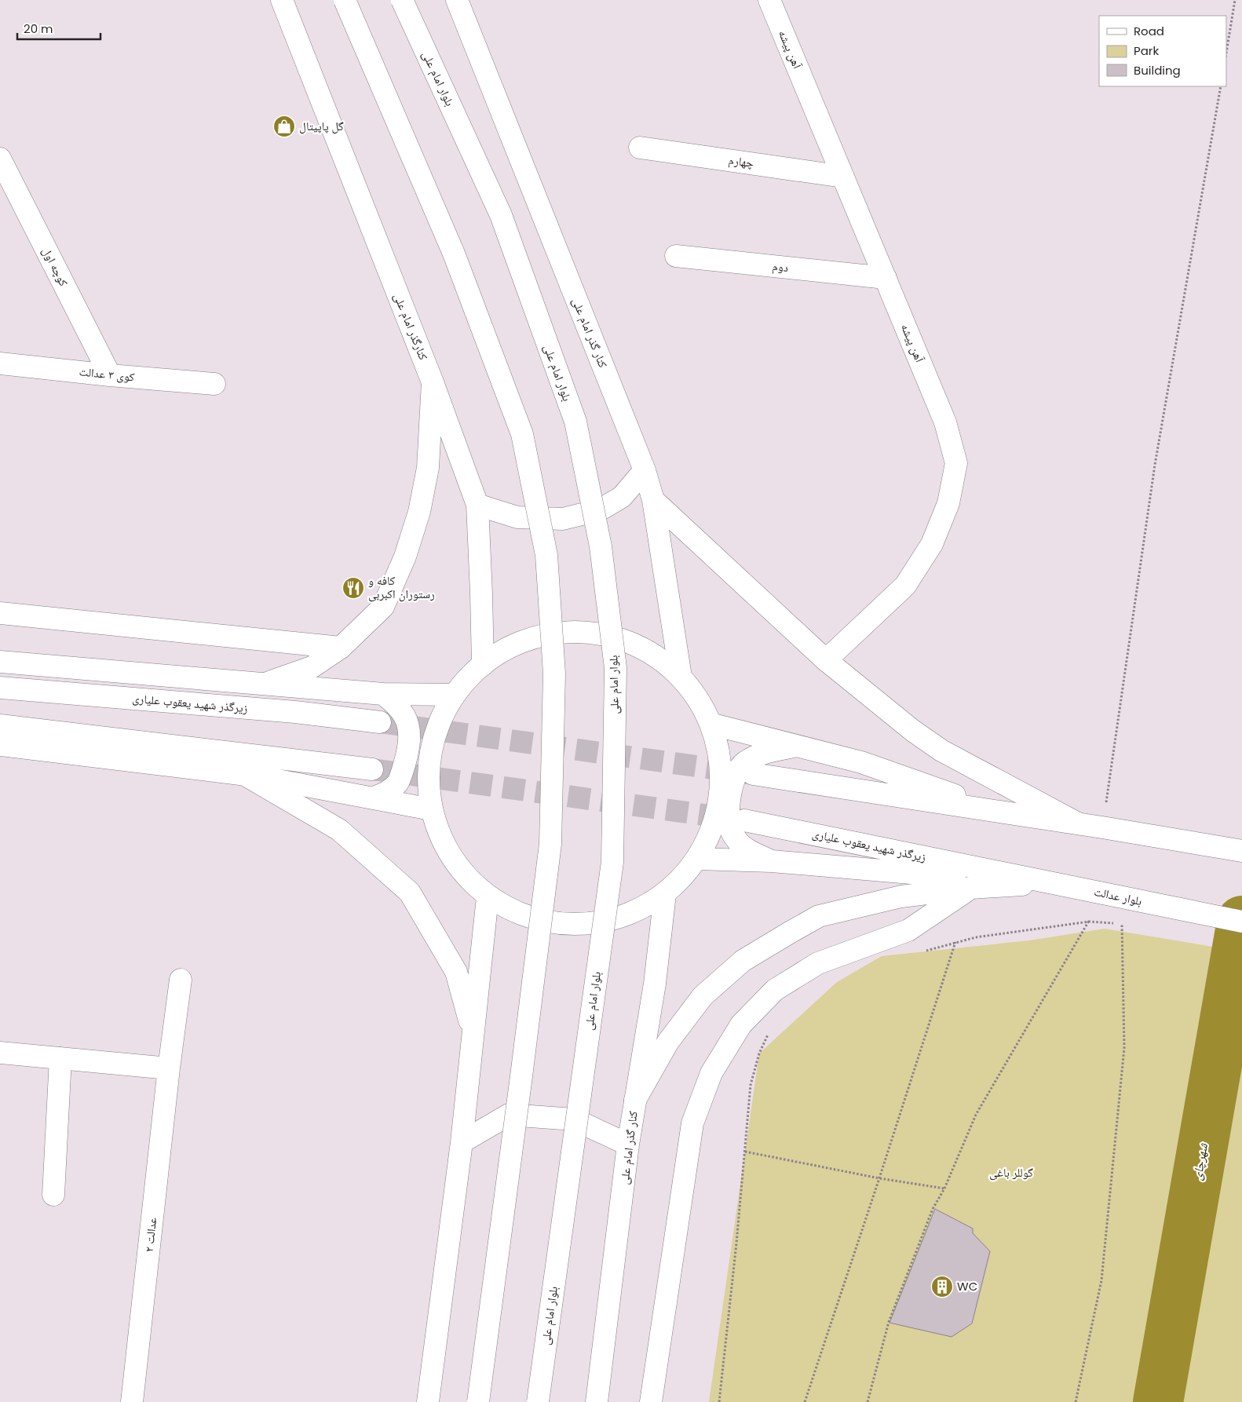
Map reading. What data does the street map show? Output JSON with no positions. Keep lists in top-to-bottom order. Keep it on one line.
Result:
{"streets":{"main road":["آهن پیشه","بلوار امام علی","چهارم","کوچه اول","دوم","کنارگذر امام علی","کنار گذر امام علی","کوی ۳ عدالت","زیرگذر شهید یعقوب علیاری","بلوار عدالت","عدالت ۲"]},"crossings":[["آهن پیشه","چهارم"],["آهن پیشه","دوم"],["کوچه اول","کوی ۳ عدالت"],["زیرگذر شهید یعقوب علیاری","بلوار عدالت"]],"water":["شهرچای"],"parks":["گوللر باغی"],"places":{"shop":["گل پاپیتال"],"restaurant":["کافه و رستوران اکبربی"],"building":["WC"]},"legend":["Road","Park","Building"],"scale_bar":"20 m"}
